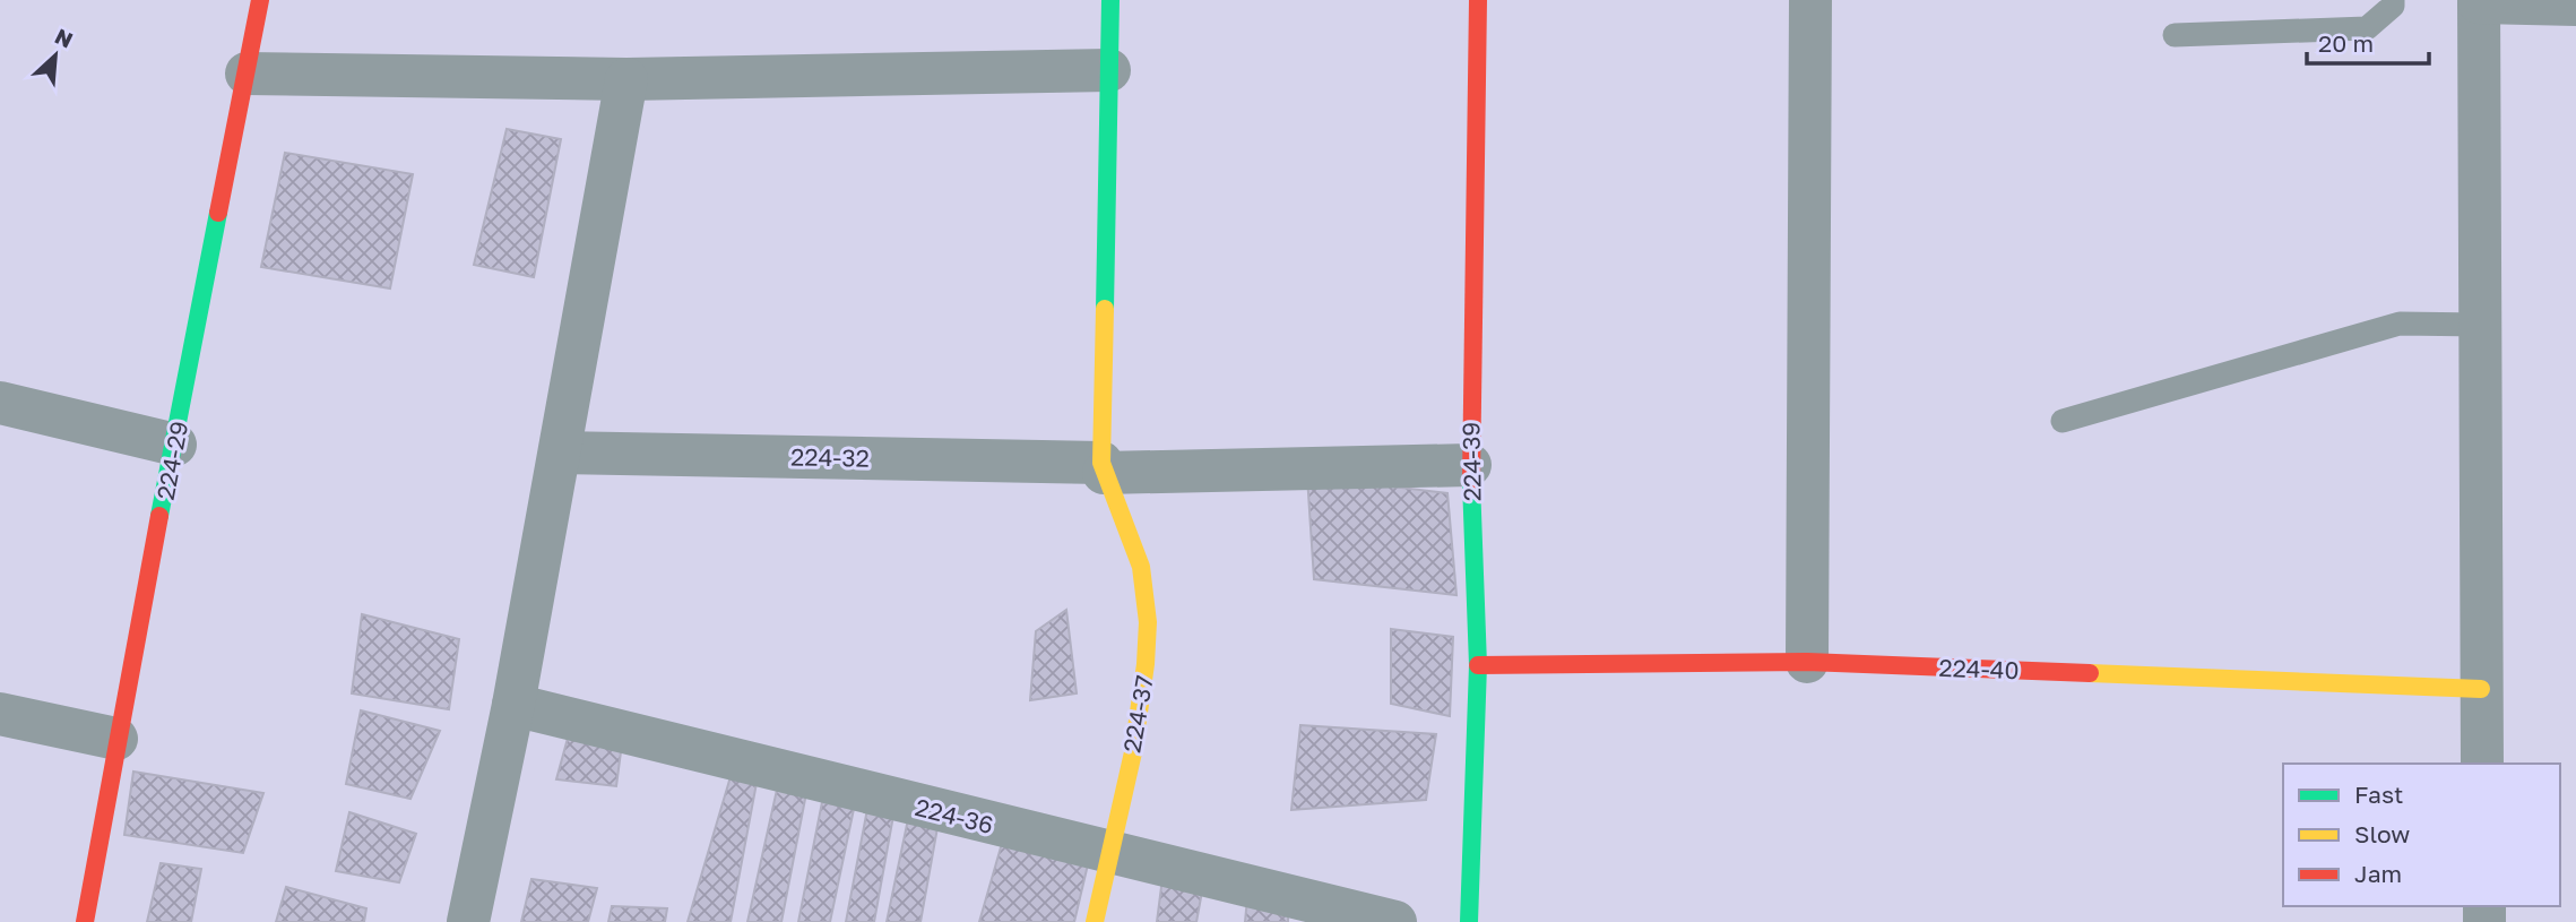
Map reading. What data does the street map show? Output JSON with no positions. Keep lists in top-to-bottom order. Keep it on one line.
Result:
{"streets":{"street":["224-32","224-29","224-39","224-40","224-37","224-36"]},"crossings":[["224-32","224-39"],["224-32","224-37"],["224-39","224-40"],["224-37","224-36"]],"legend":["Fast","Slow","Jam"],"scale_bar":"20 m","north":"top right"}
